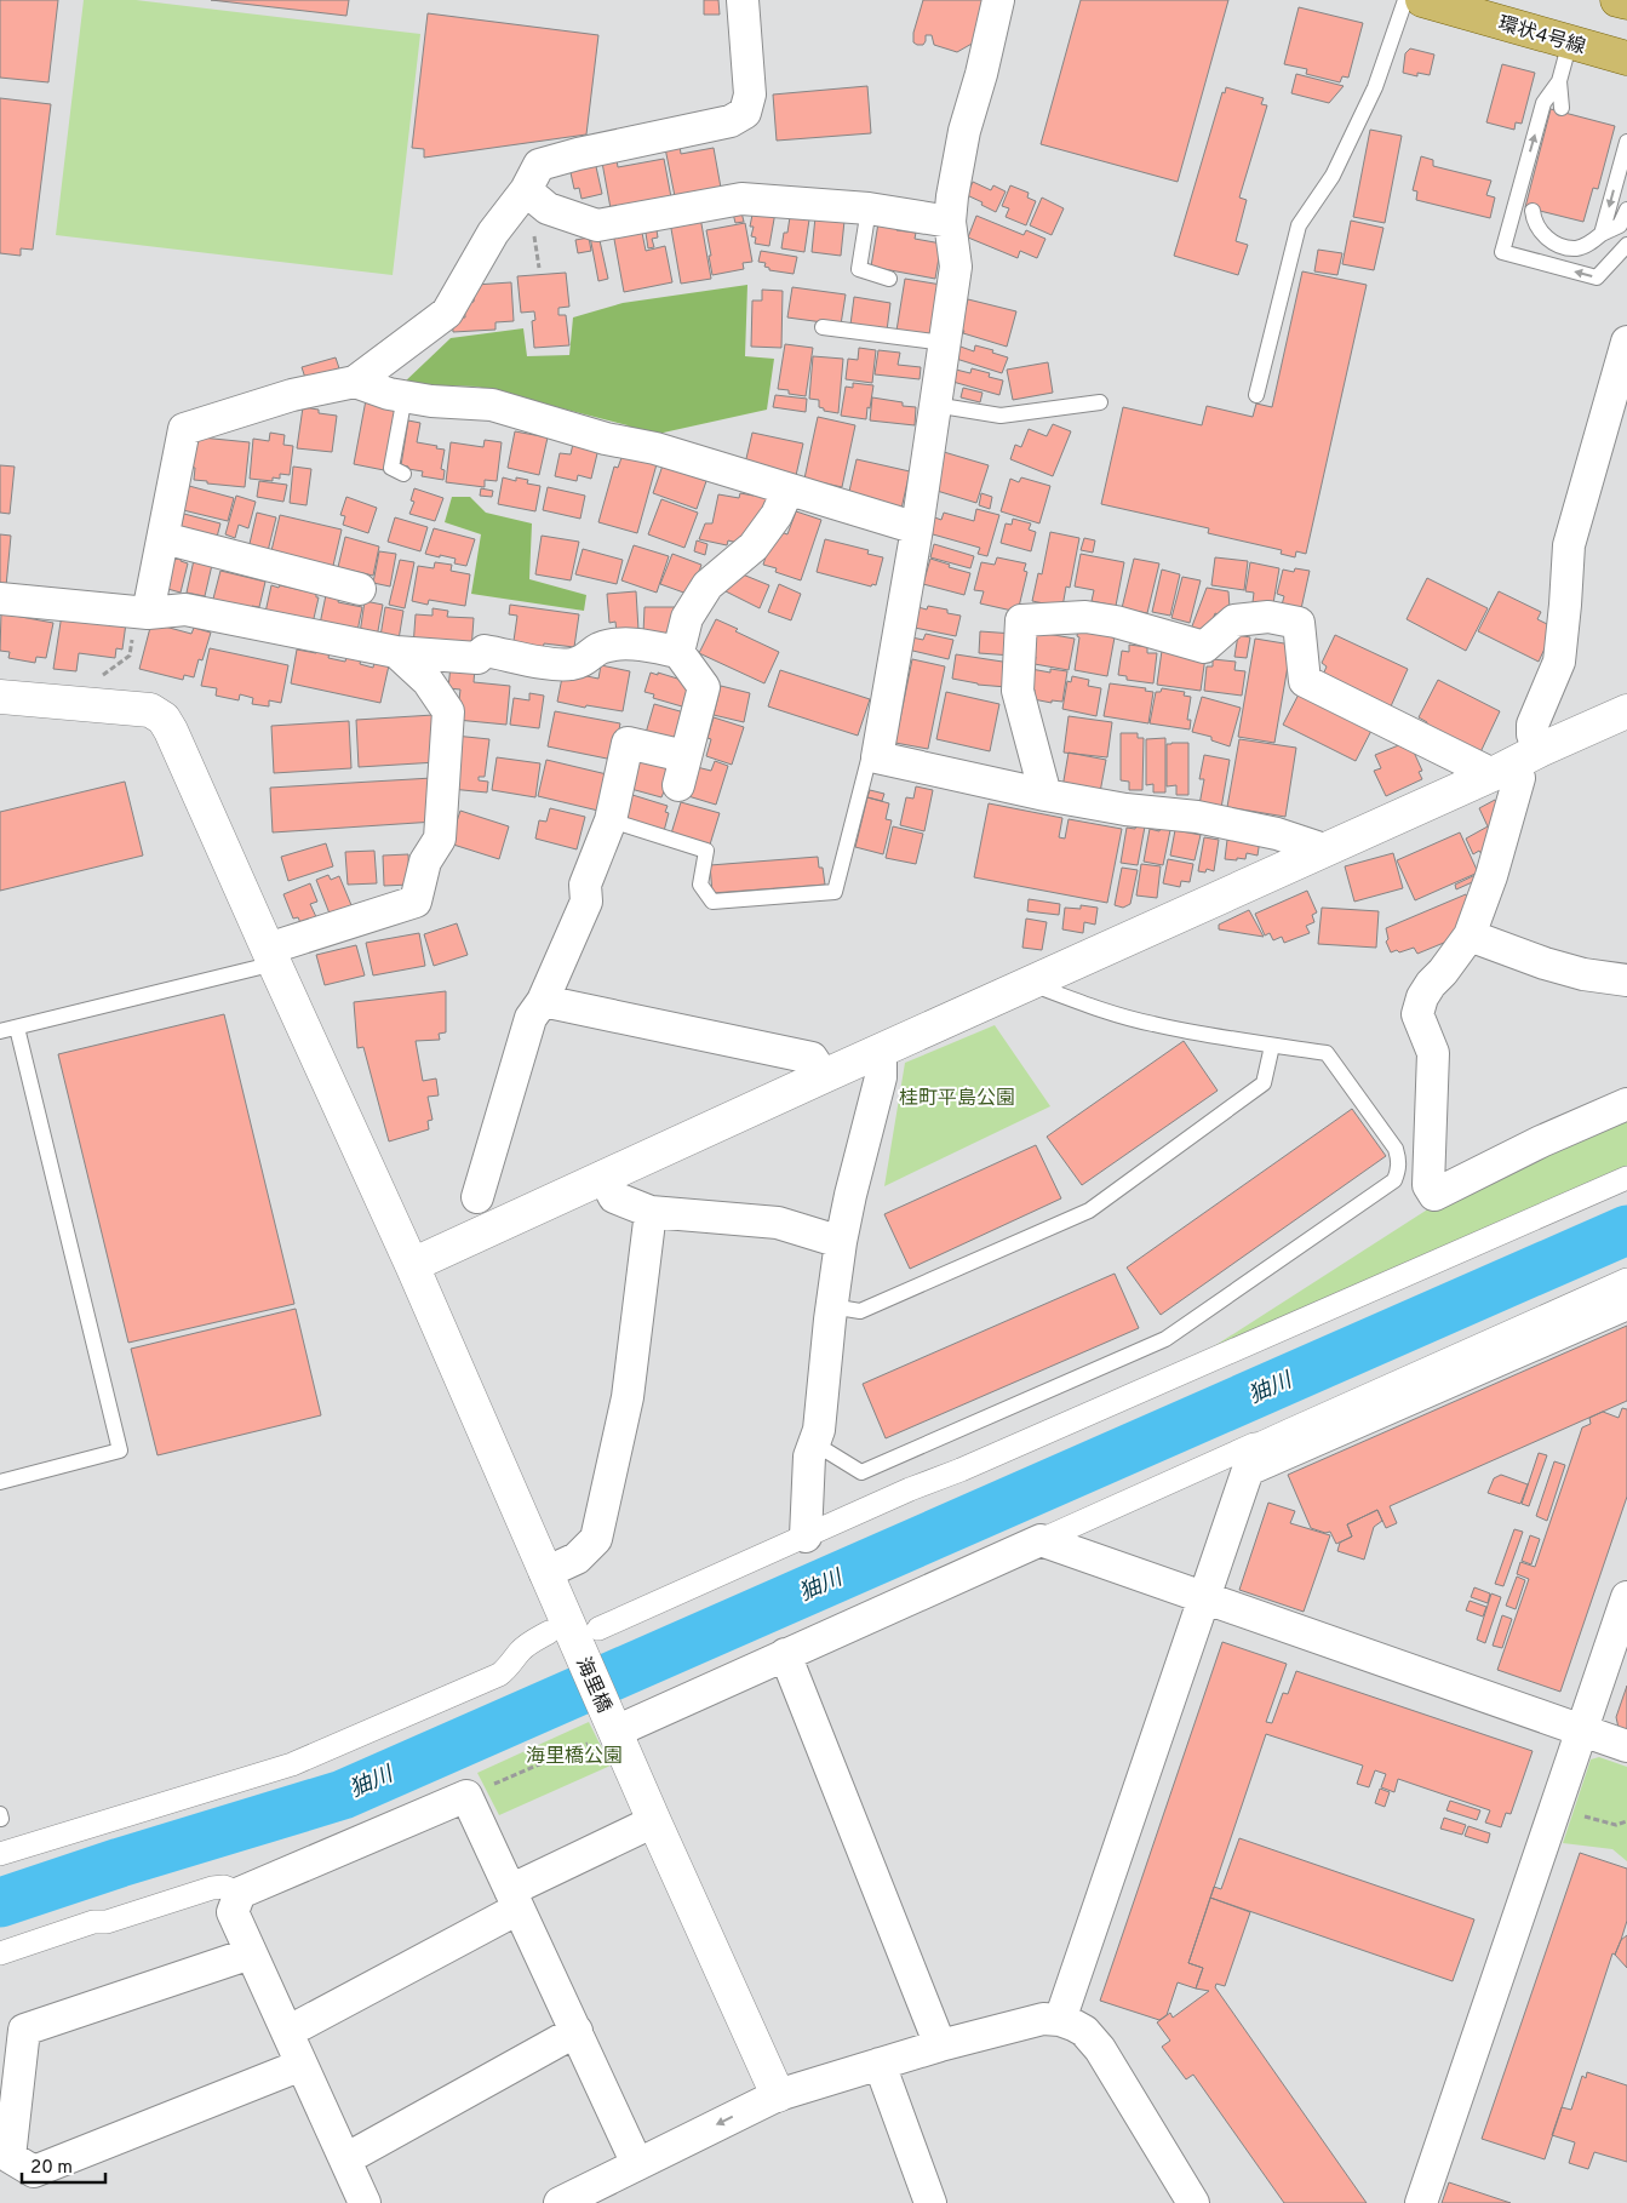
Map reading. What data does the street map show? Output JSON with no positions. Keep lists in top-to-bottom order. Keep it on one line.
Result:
{"streets":{"main road":["環状4号線"],"street":["海里橋"]},"water":["㹨川"],"parks":["桂町平島公園","海里橋公園"],"scale_bar":"20 m"}
